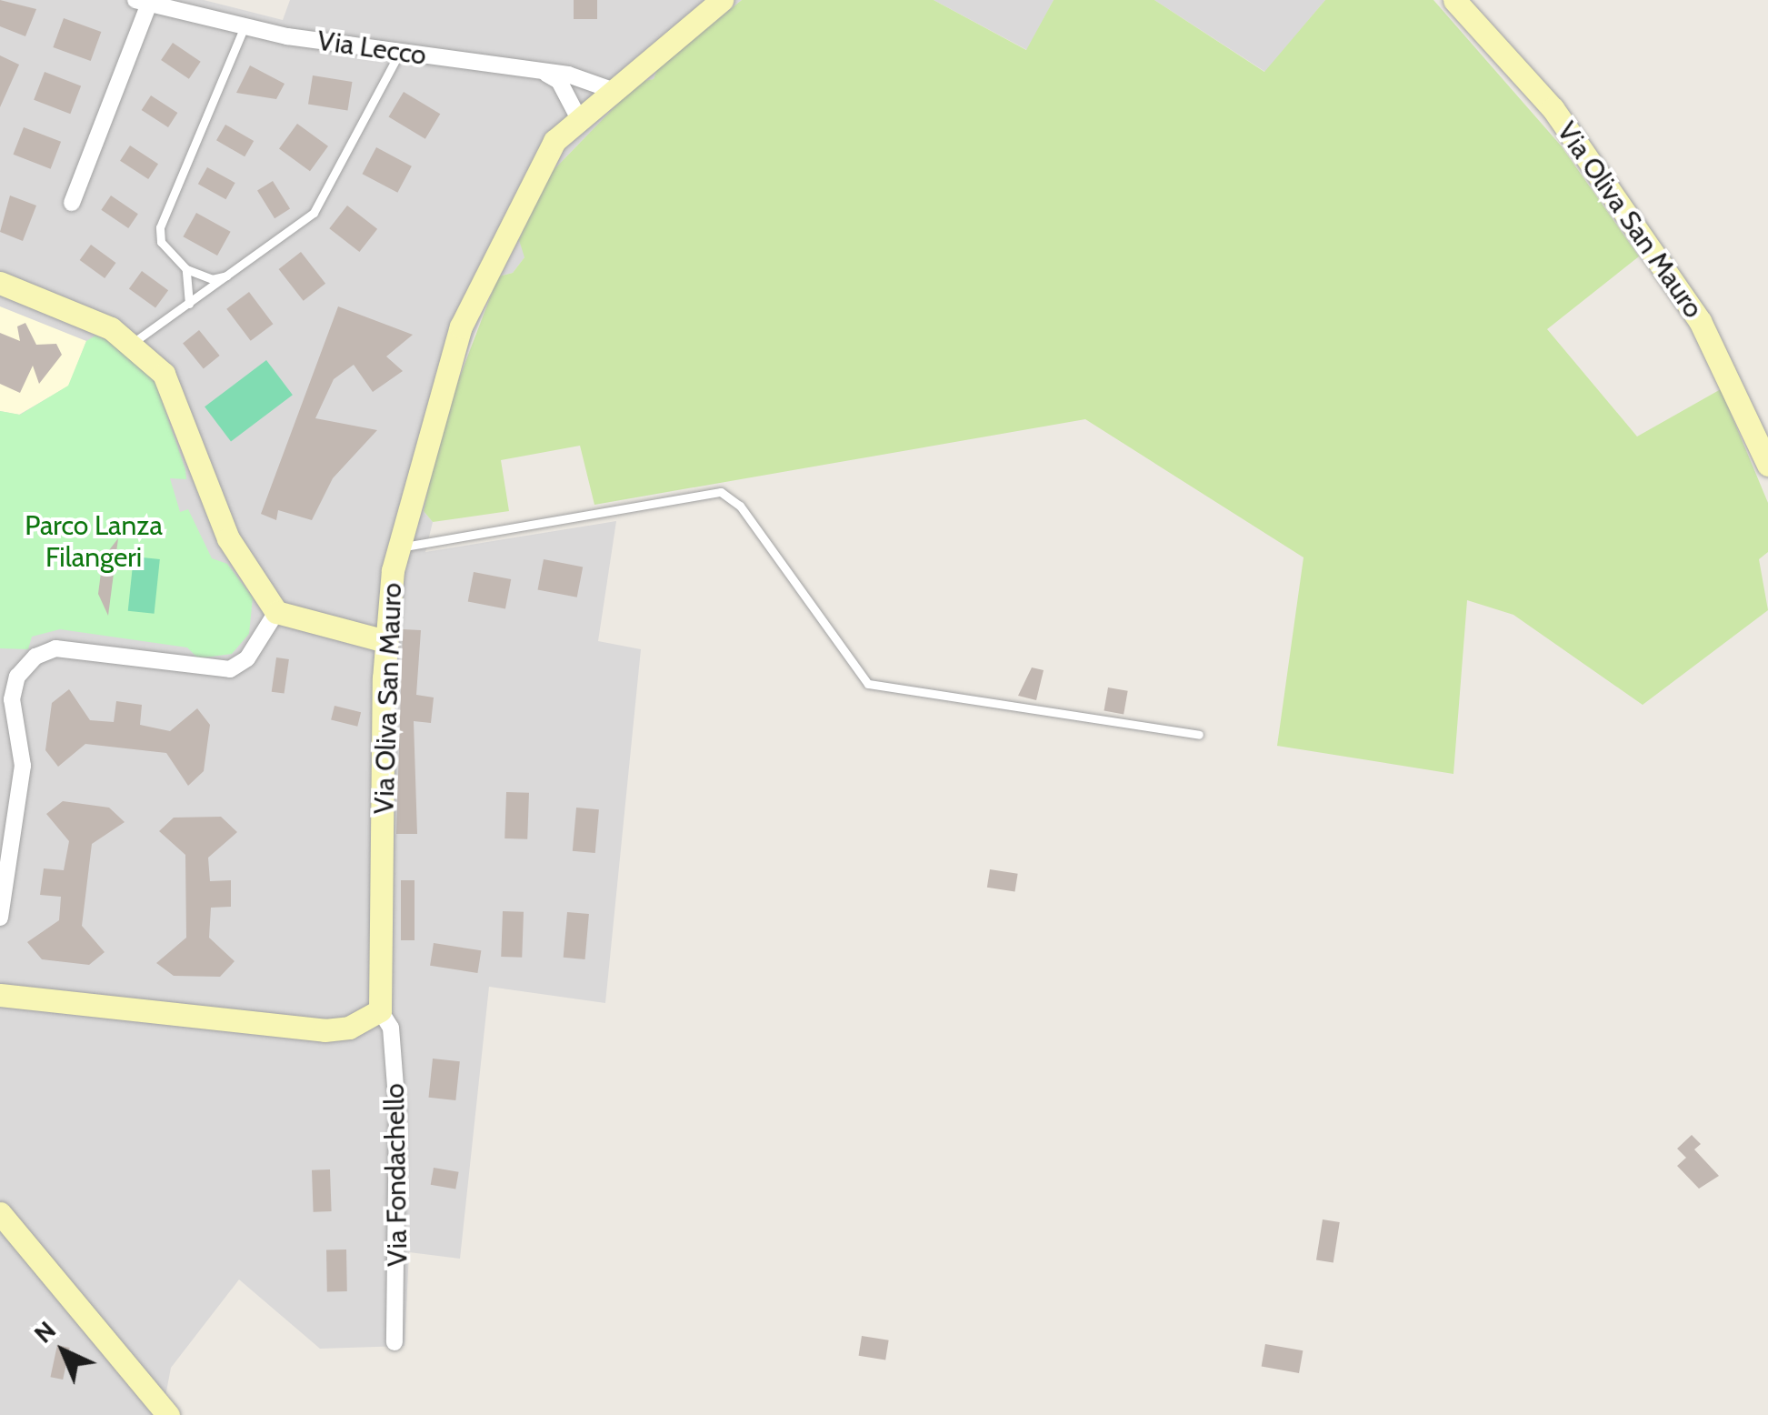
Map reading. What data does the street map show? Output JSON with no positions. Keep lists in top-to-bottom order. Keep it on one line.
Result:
{"streets":{"street":["Via Lecco","Via Oliva San Mauro","Via Fondachello"]},"crossings":[["Via Lecco","Via Oliva San Mauro"],["Via Oliva San Mauro","Via Fondachello"]],"parks":["Parco Lanza Filangeri"],"north":"top left"}
